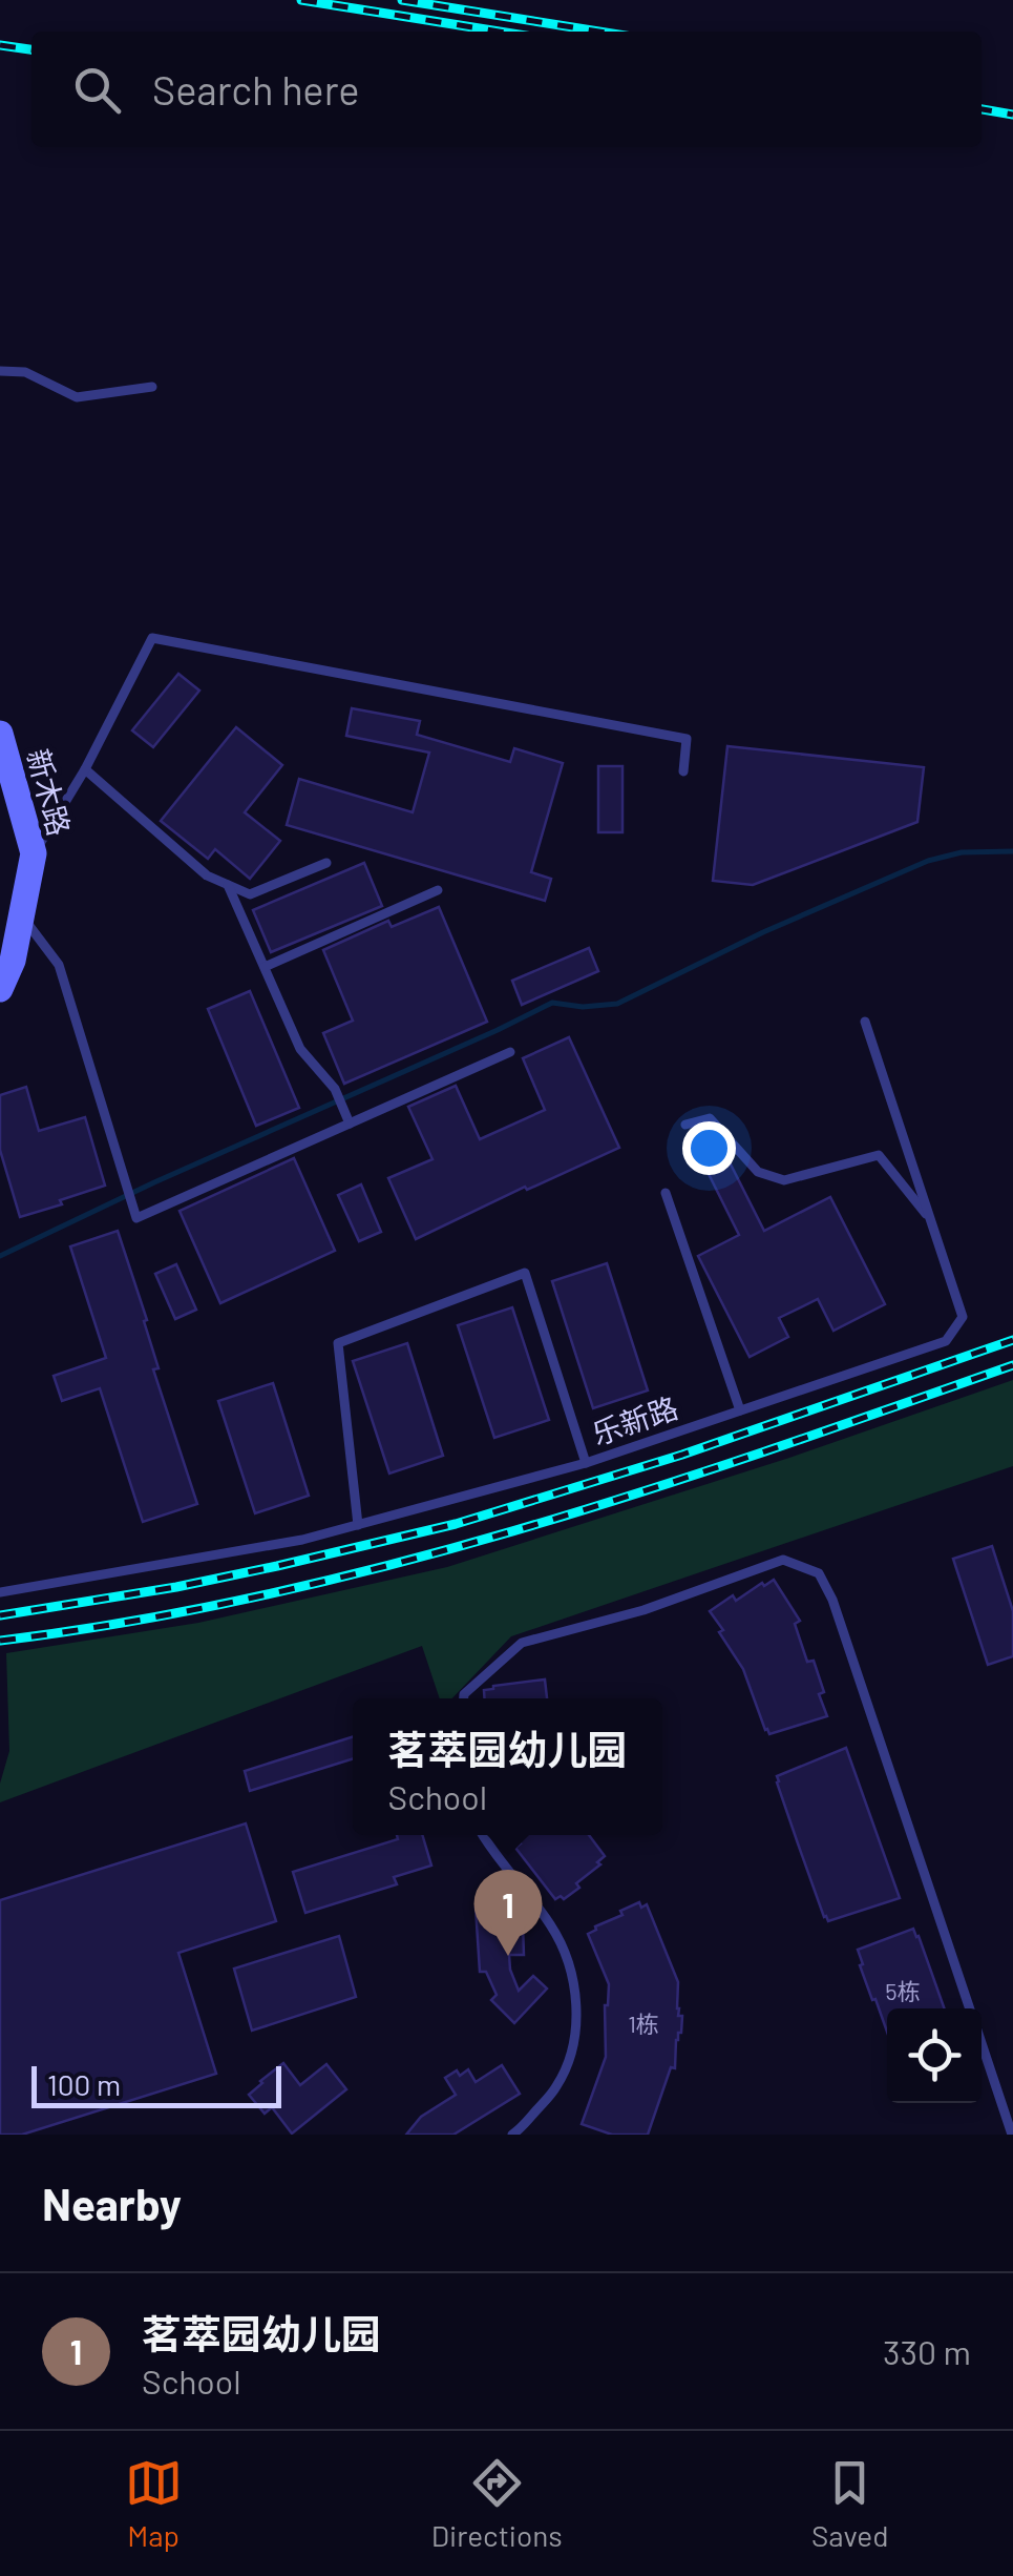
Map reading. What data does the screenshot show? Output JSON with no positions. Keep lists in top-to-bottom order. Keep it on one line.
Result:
{"streets":{"street":["新木路"],"lane":["乐新路"]},"house_numbers":["5栋","1栋"],"scale_bar":"100 m","page":{"search":"Search here","popup":["茗萃园幼儿园","School"],"pins":"1","scale":"100 m","heading":"Nearby","list":[{"mark":"1","name":"茗萃园幼儿园","note":"School","value":"330 m"}],"nav":["Map","Directions","Saved"]}}
